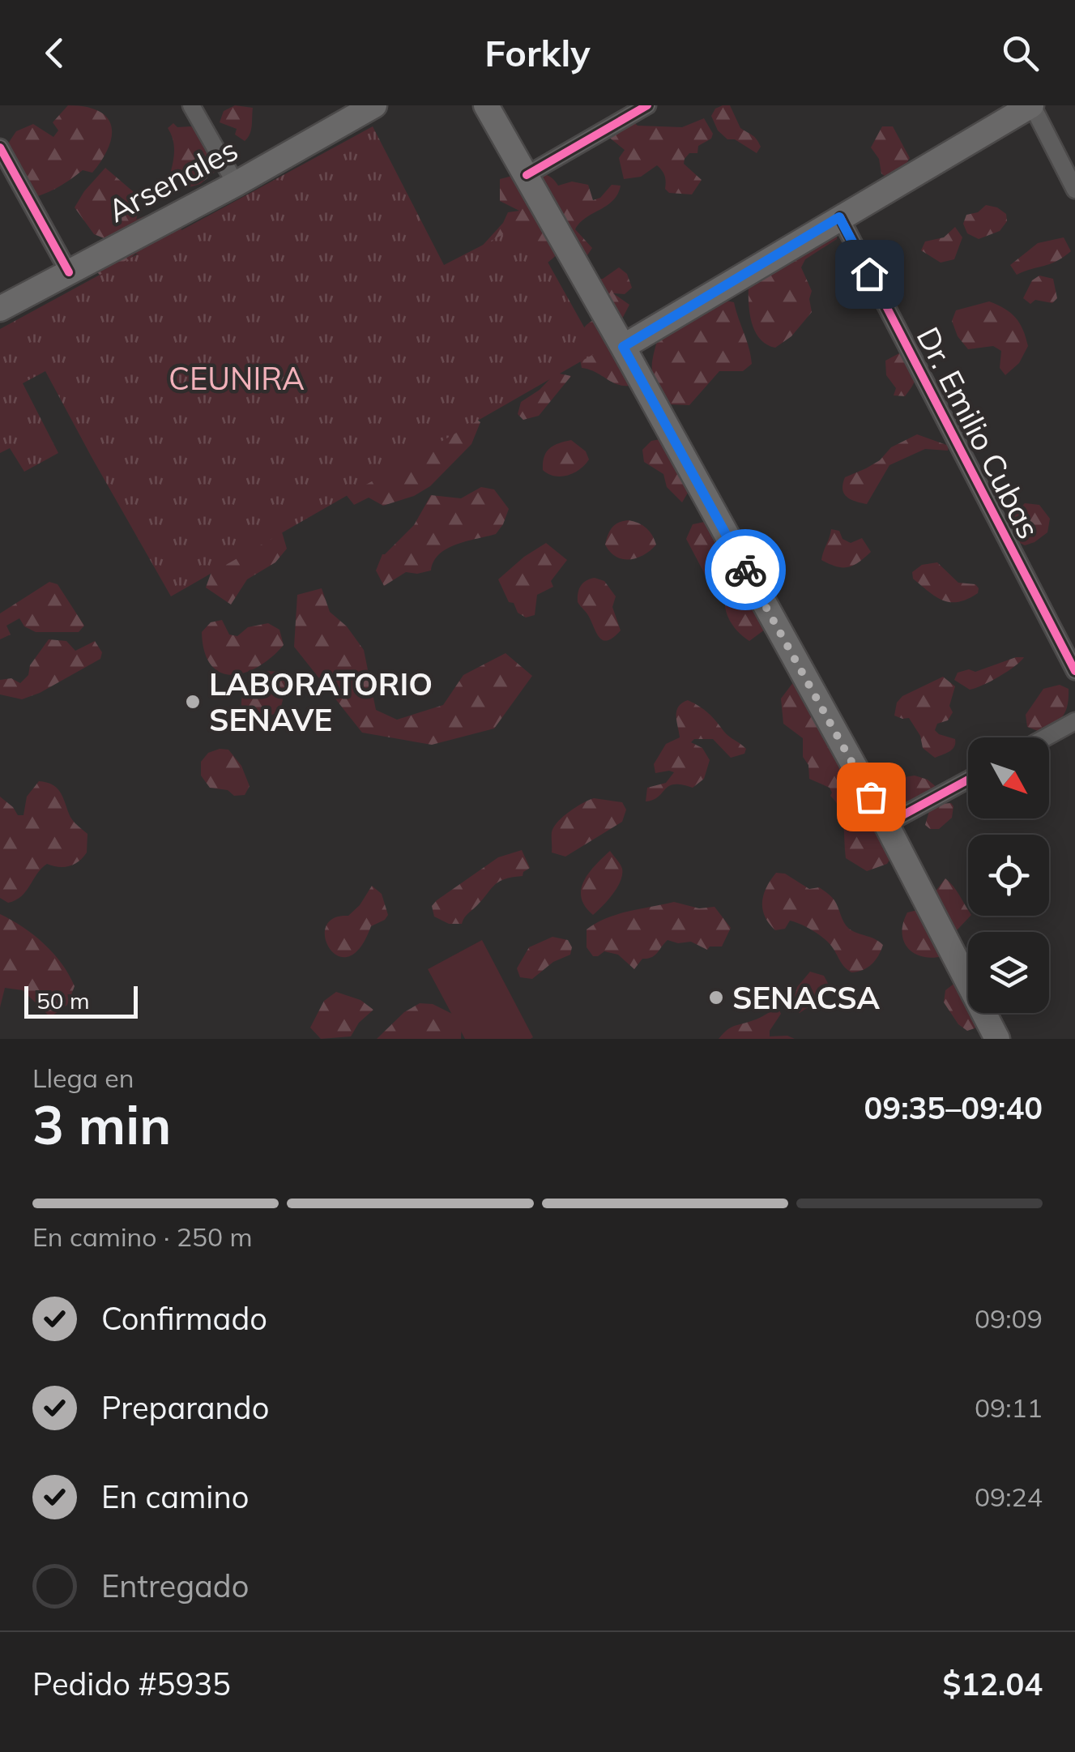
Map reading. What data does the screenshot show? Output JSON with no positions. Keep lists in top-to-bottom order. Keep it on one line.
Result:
{"streets":{"main road":["Arsenales"],"street":["Dr. Emilio Cubas"]},"parks":["CEUNIRA"],"places":["LABORATORIO SENAVE","SENACSA"],"scale_bar":"50 m","north":"bottom right","page":{"header":"Forkly","scale":"50 m","heading":["3 min","Llega en","09:35–09:40"],"panel":["Pedido #5935","$12.04"],"bar":"En camino · 250 m","list":[["Confirmado","09:09"],["Preparando","09:11"],["En camino","09:24"],"Entregado"]}}
